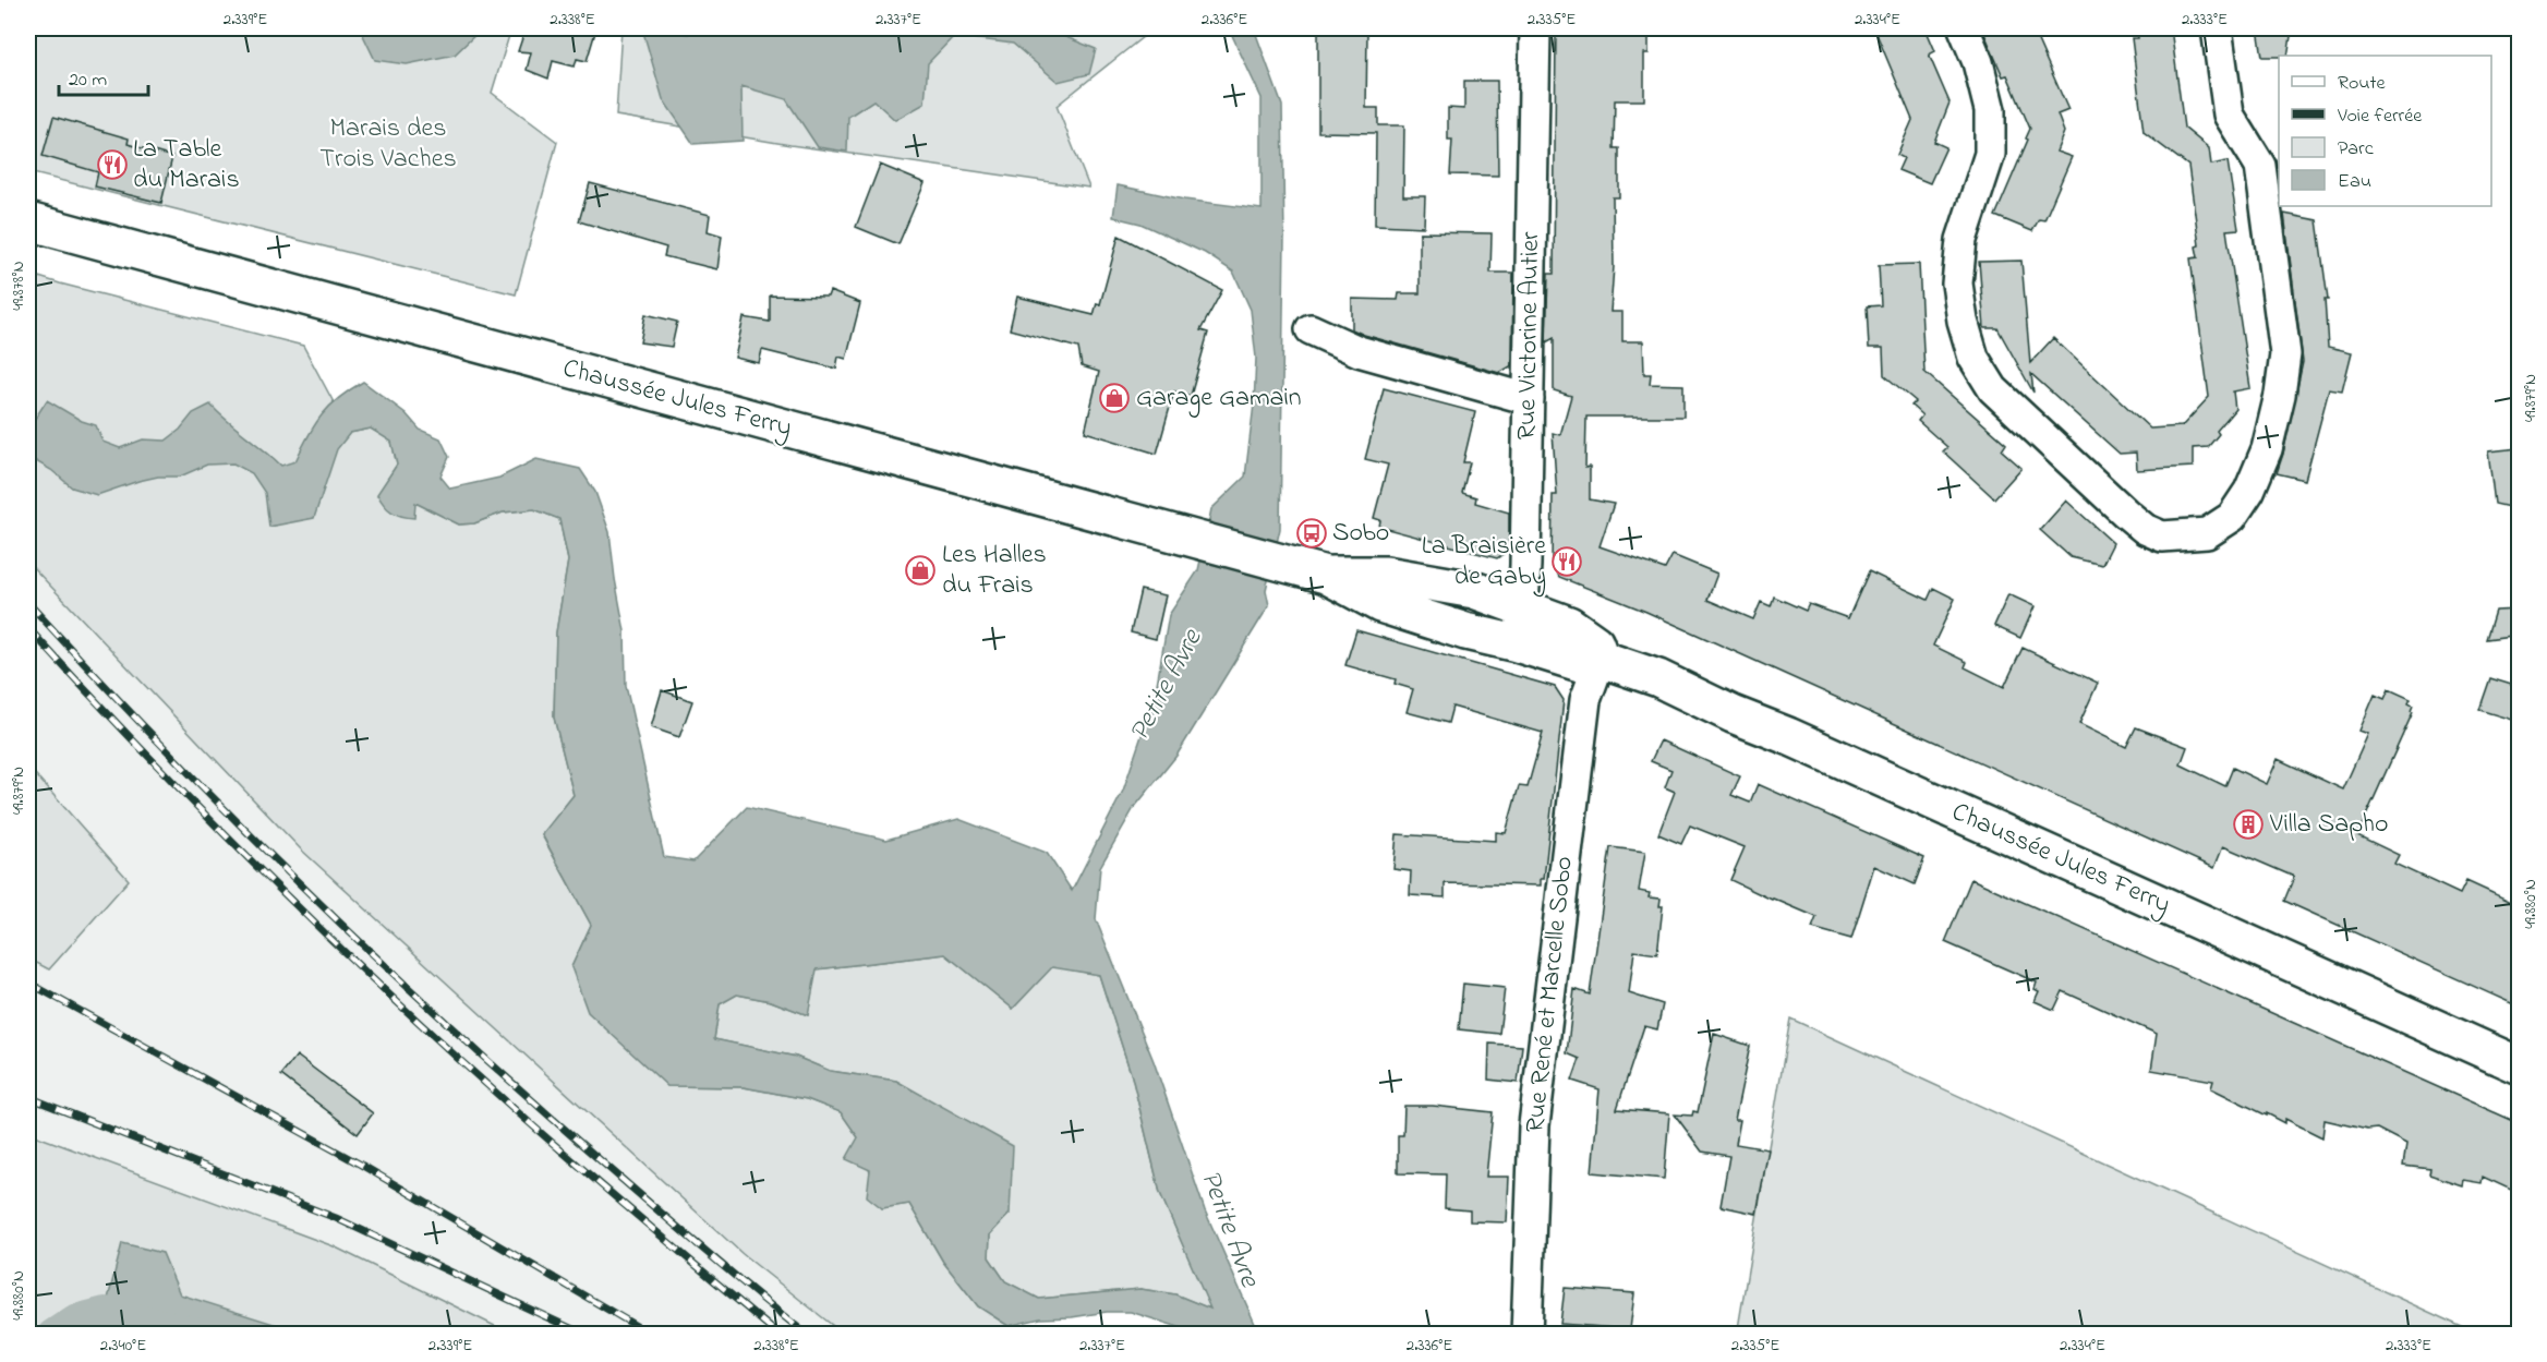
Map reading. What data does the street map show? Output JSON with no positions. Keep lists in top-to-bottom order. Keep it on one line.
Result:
{"streets":{"main road":["Chaussée Jules Ferry"],"street":["Rue Victorine Autier","Rue René et Marcelle Sobo"]},"crossings":[["Rue Victorine Autier","Chaussée Jules Ferry"],["Chaussée Jules Ferry","Rue René et Marcelle Sobo"]],"water":["Petite Avre"],"parks":["Marais des Trois Vaches"],"places":{"restaurant":["La Table du Marais","La Braisière de Gaby"],"shop":["Garage Gamain","Les Halles du Frais"],"bus stop":["Sobo"],"building":["Villa Sapho"]},"legend":["Route","Voie ferrée","Parc","Eau"],"scale_bar":"20 m","coordinates":["2.339°E","2.338°E","2.337°E","2.336°E","2.335°E","2.334°E","2.333°E","49.878°N","49.879°N","49.880°N","2.340°E"]}
